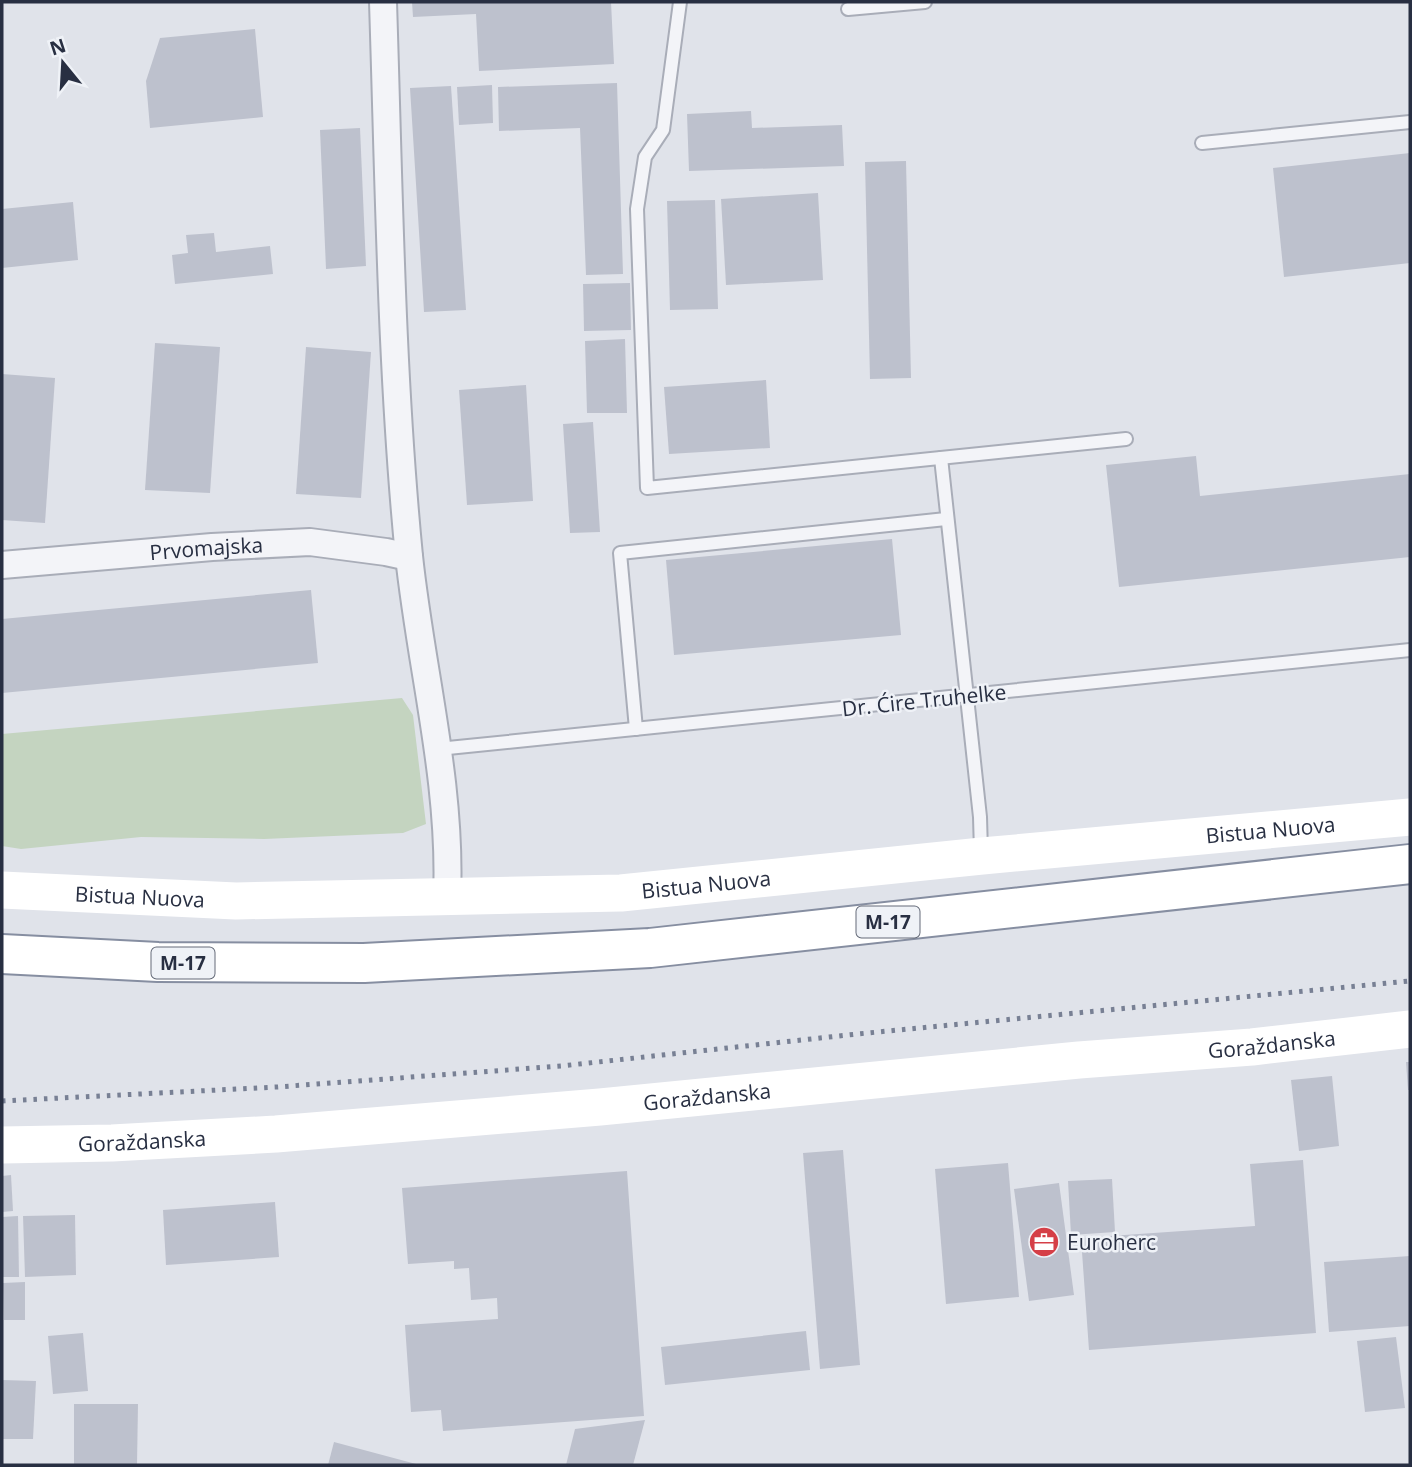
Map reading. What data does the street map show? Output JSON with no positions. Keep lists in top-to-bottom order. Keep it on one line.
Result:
{"streets":{"highway":["M-17"],"street":["Prvomajska","Bistua Nuova","Goraždanska"],"lane":["Dr. Ćire Truhelke"]},"places":{"office":["Euroherc"]},"north":"top"}
